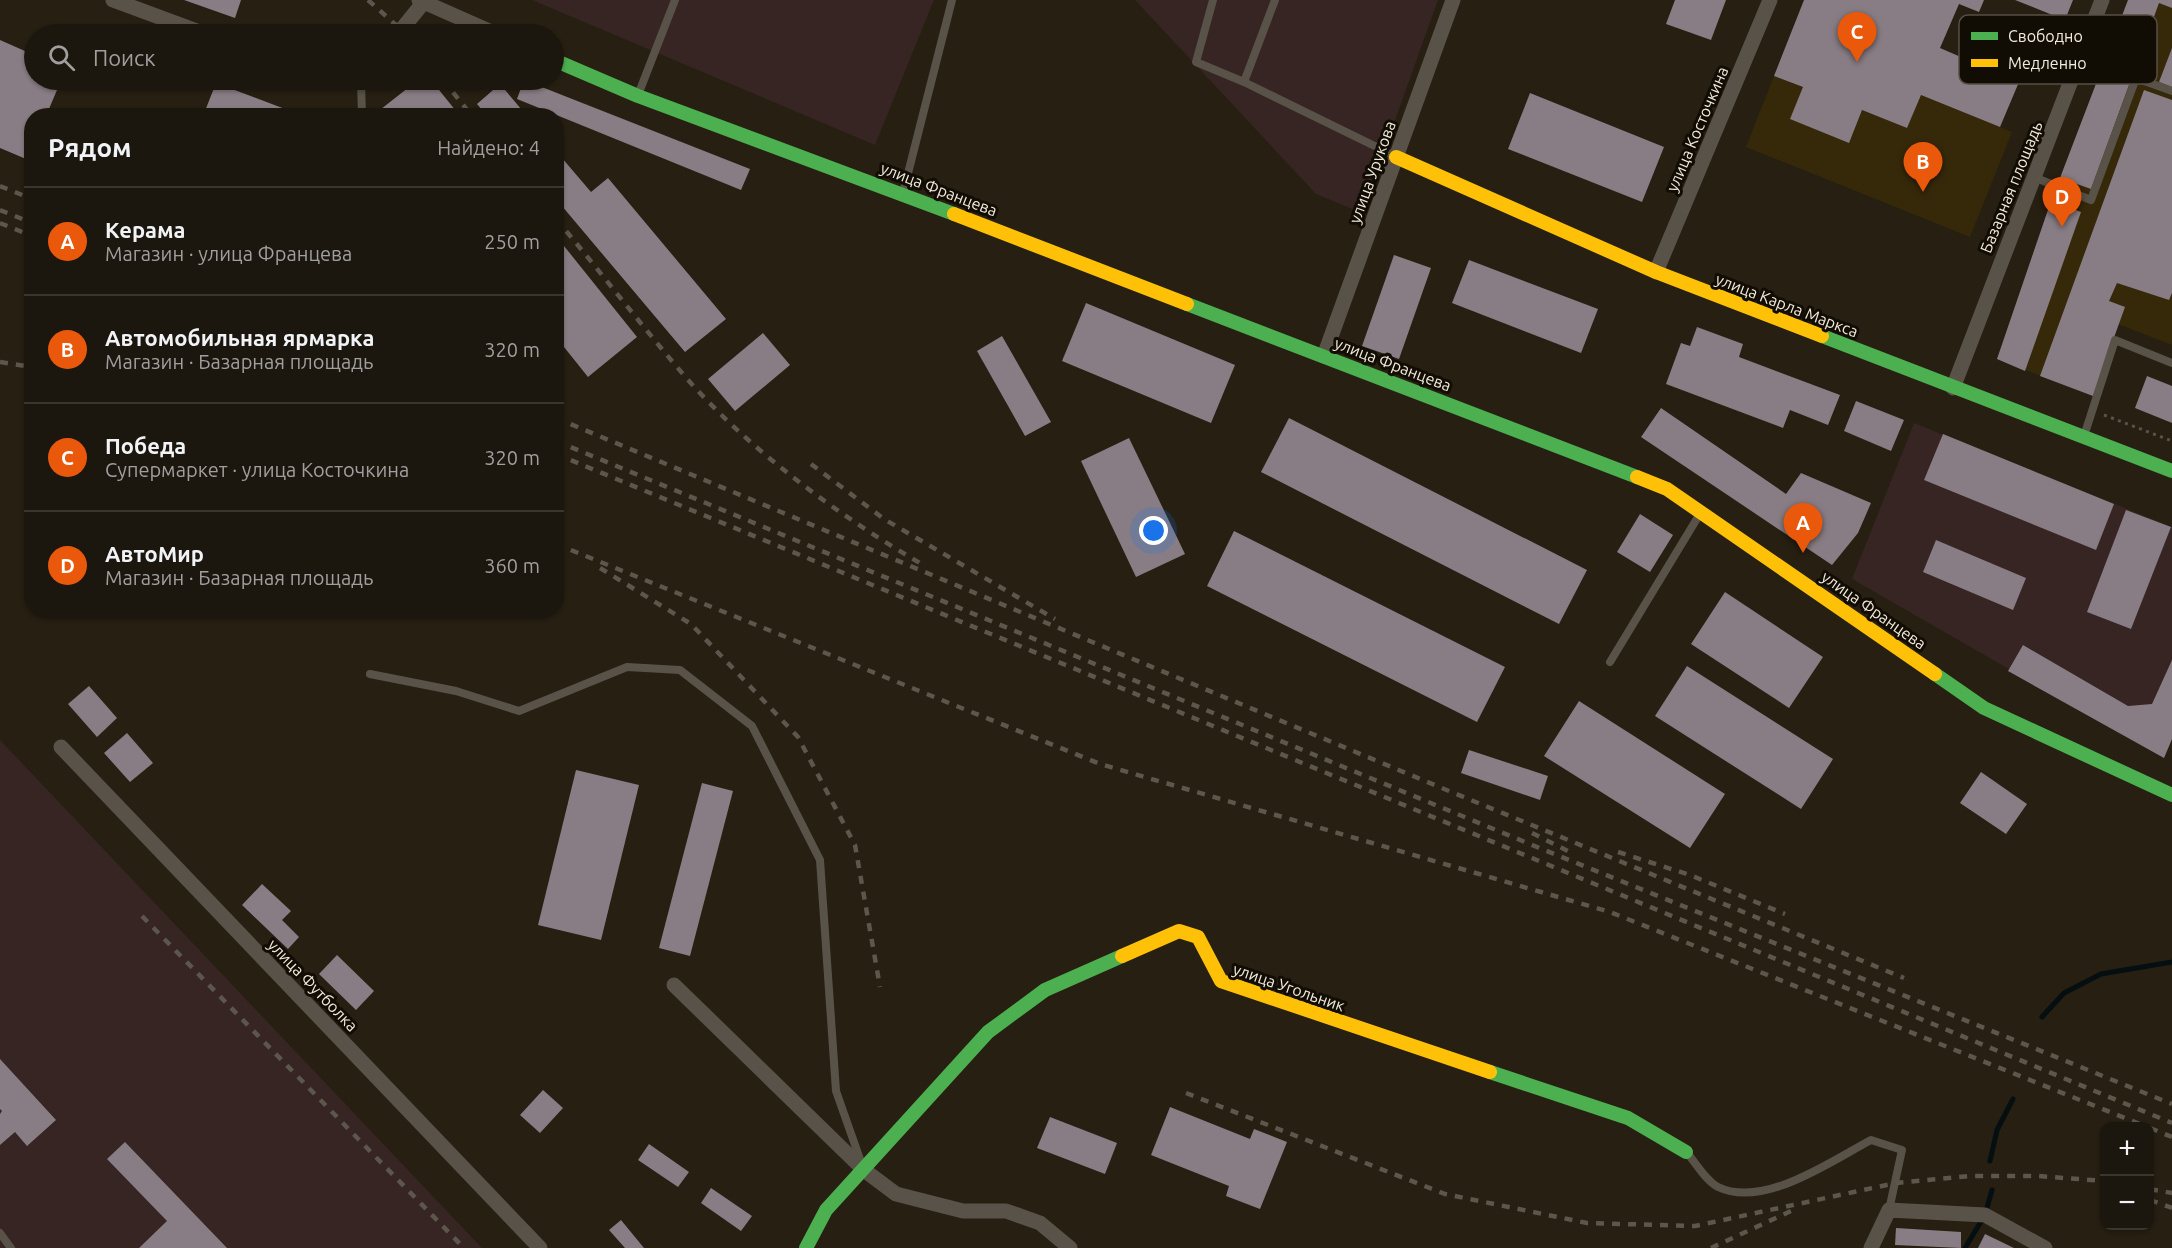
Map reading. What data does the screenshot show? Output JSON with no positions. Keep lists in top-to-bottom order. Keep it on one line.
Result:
{"streets":{"street":["улица Косточкина","улица Урукова","Базарная площадь","улица Францева","улица Карла Маркса","улица Футболка","улица Угольник"]},"crossings":[["улица Косточкина","улица Карла Маркса"],["улица Урукова","улица Францева"],["улица Урукова","улица Карла Маркса"],["Базарная площадь","улица Карла Маркса"]],"legend":["Свободно","Медленно"],"page":{"pins":["C","B","D","A"],"search":"Поиск","heading":["Рядом","Найдено: 4"],"list":[{"mark":"A","name":"Керама","note":"Магазин · улица Францева","value":"250 m"},{"mark":"B","name":"Автомобильная ярмарка","note":"Магазин · Базарная площадь","value":"320 m"},{"mark":"C","name":"Победа","note":"Супермаркет · улица Косточкина","value":"320 m"},{"mark":"D","name":"АвтоМир","note":"Магазин · Базарная площадь","value":"360 m"}],"map_buttons":["+","−"]}}
